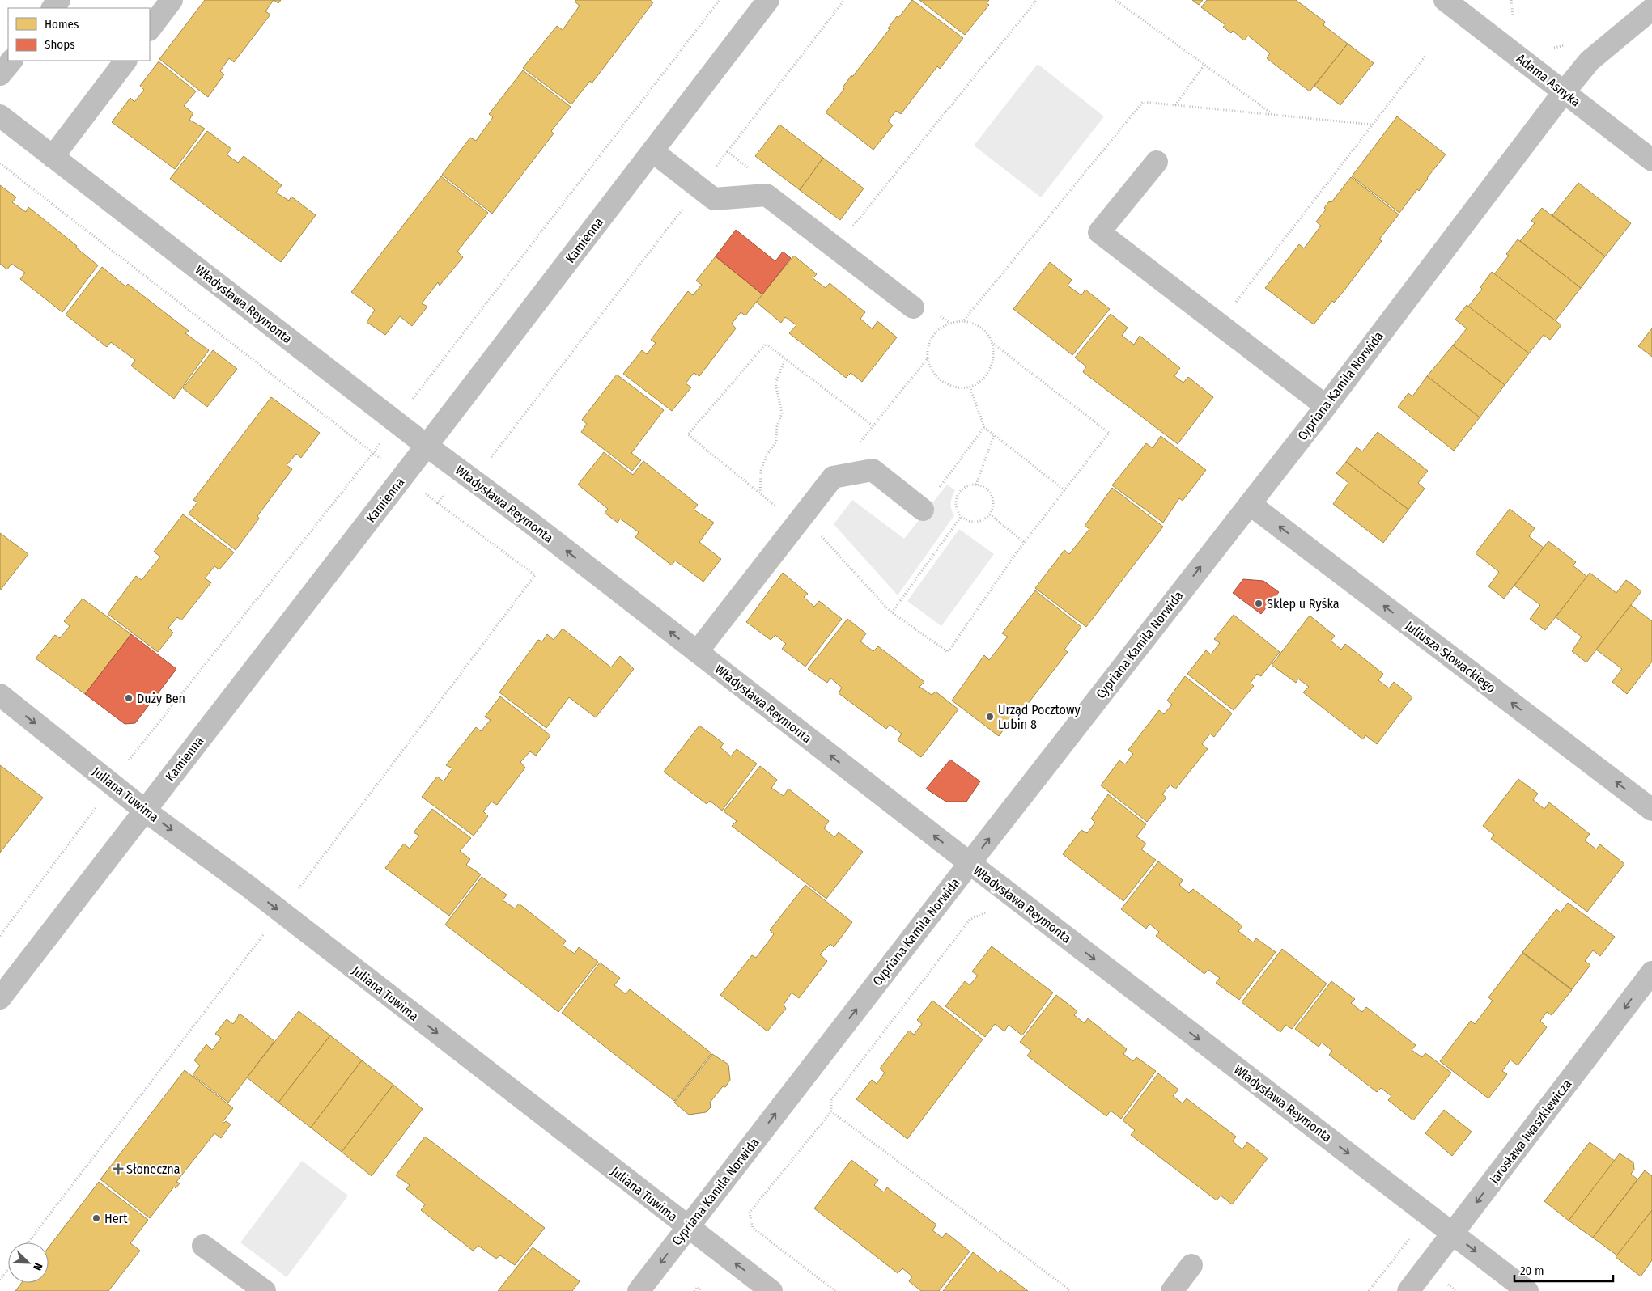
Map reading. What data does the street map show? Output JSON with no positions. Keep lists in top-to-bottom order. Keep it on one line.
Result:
{"streets":{"street":["Adama Asnyka","Kamienna","Władysława Reymonta","Cypriana Kamila Norwida","Juliusza Słowackiego","Juliana Tuwima","Jarosława Iwaszkiewicza"]},"crossings":[["Adama Asnyka","Cypriana Kamila Norwida"],["Kamienna","Władysława Reymonta"],["Kamienna","Juliana Tuwima"],["Władysława Reymonta","Cypriana Kamila Norwida"],["Władysława Reymonta","Jarosława Iwaszkiewicza"],["Cypriana Kamila Norwida","Juliusza Słowackiego"],["Cypriana Kamila Norwida","Juliana Tuwima"]],"one_way":["Cypriana Kamila Norwida","Juliusza Słowackiego","Jarosława Iwaszkiewicza"],"places":{"other":["Sklep u Ryśka","Duży Ben","Urząd Pocztowy Lubin 8","Hert"],"health":["Słoneczna"]},"legend":["Homes","Shops"],"scale_bar":"20 m","north":"bottom right"}
